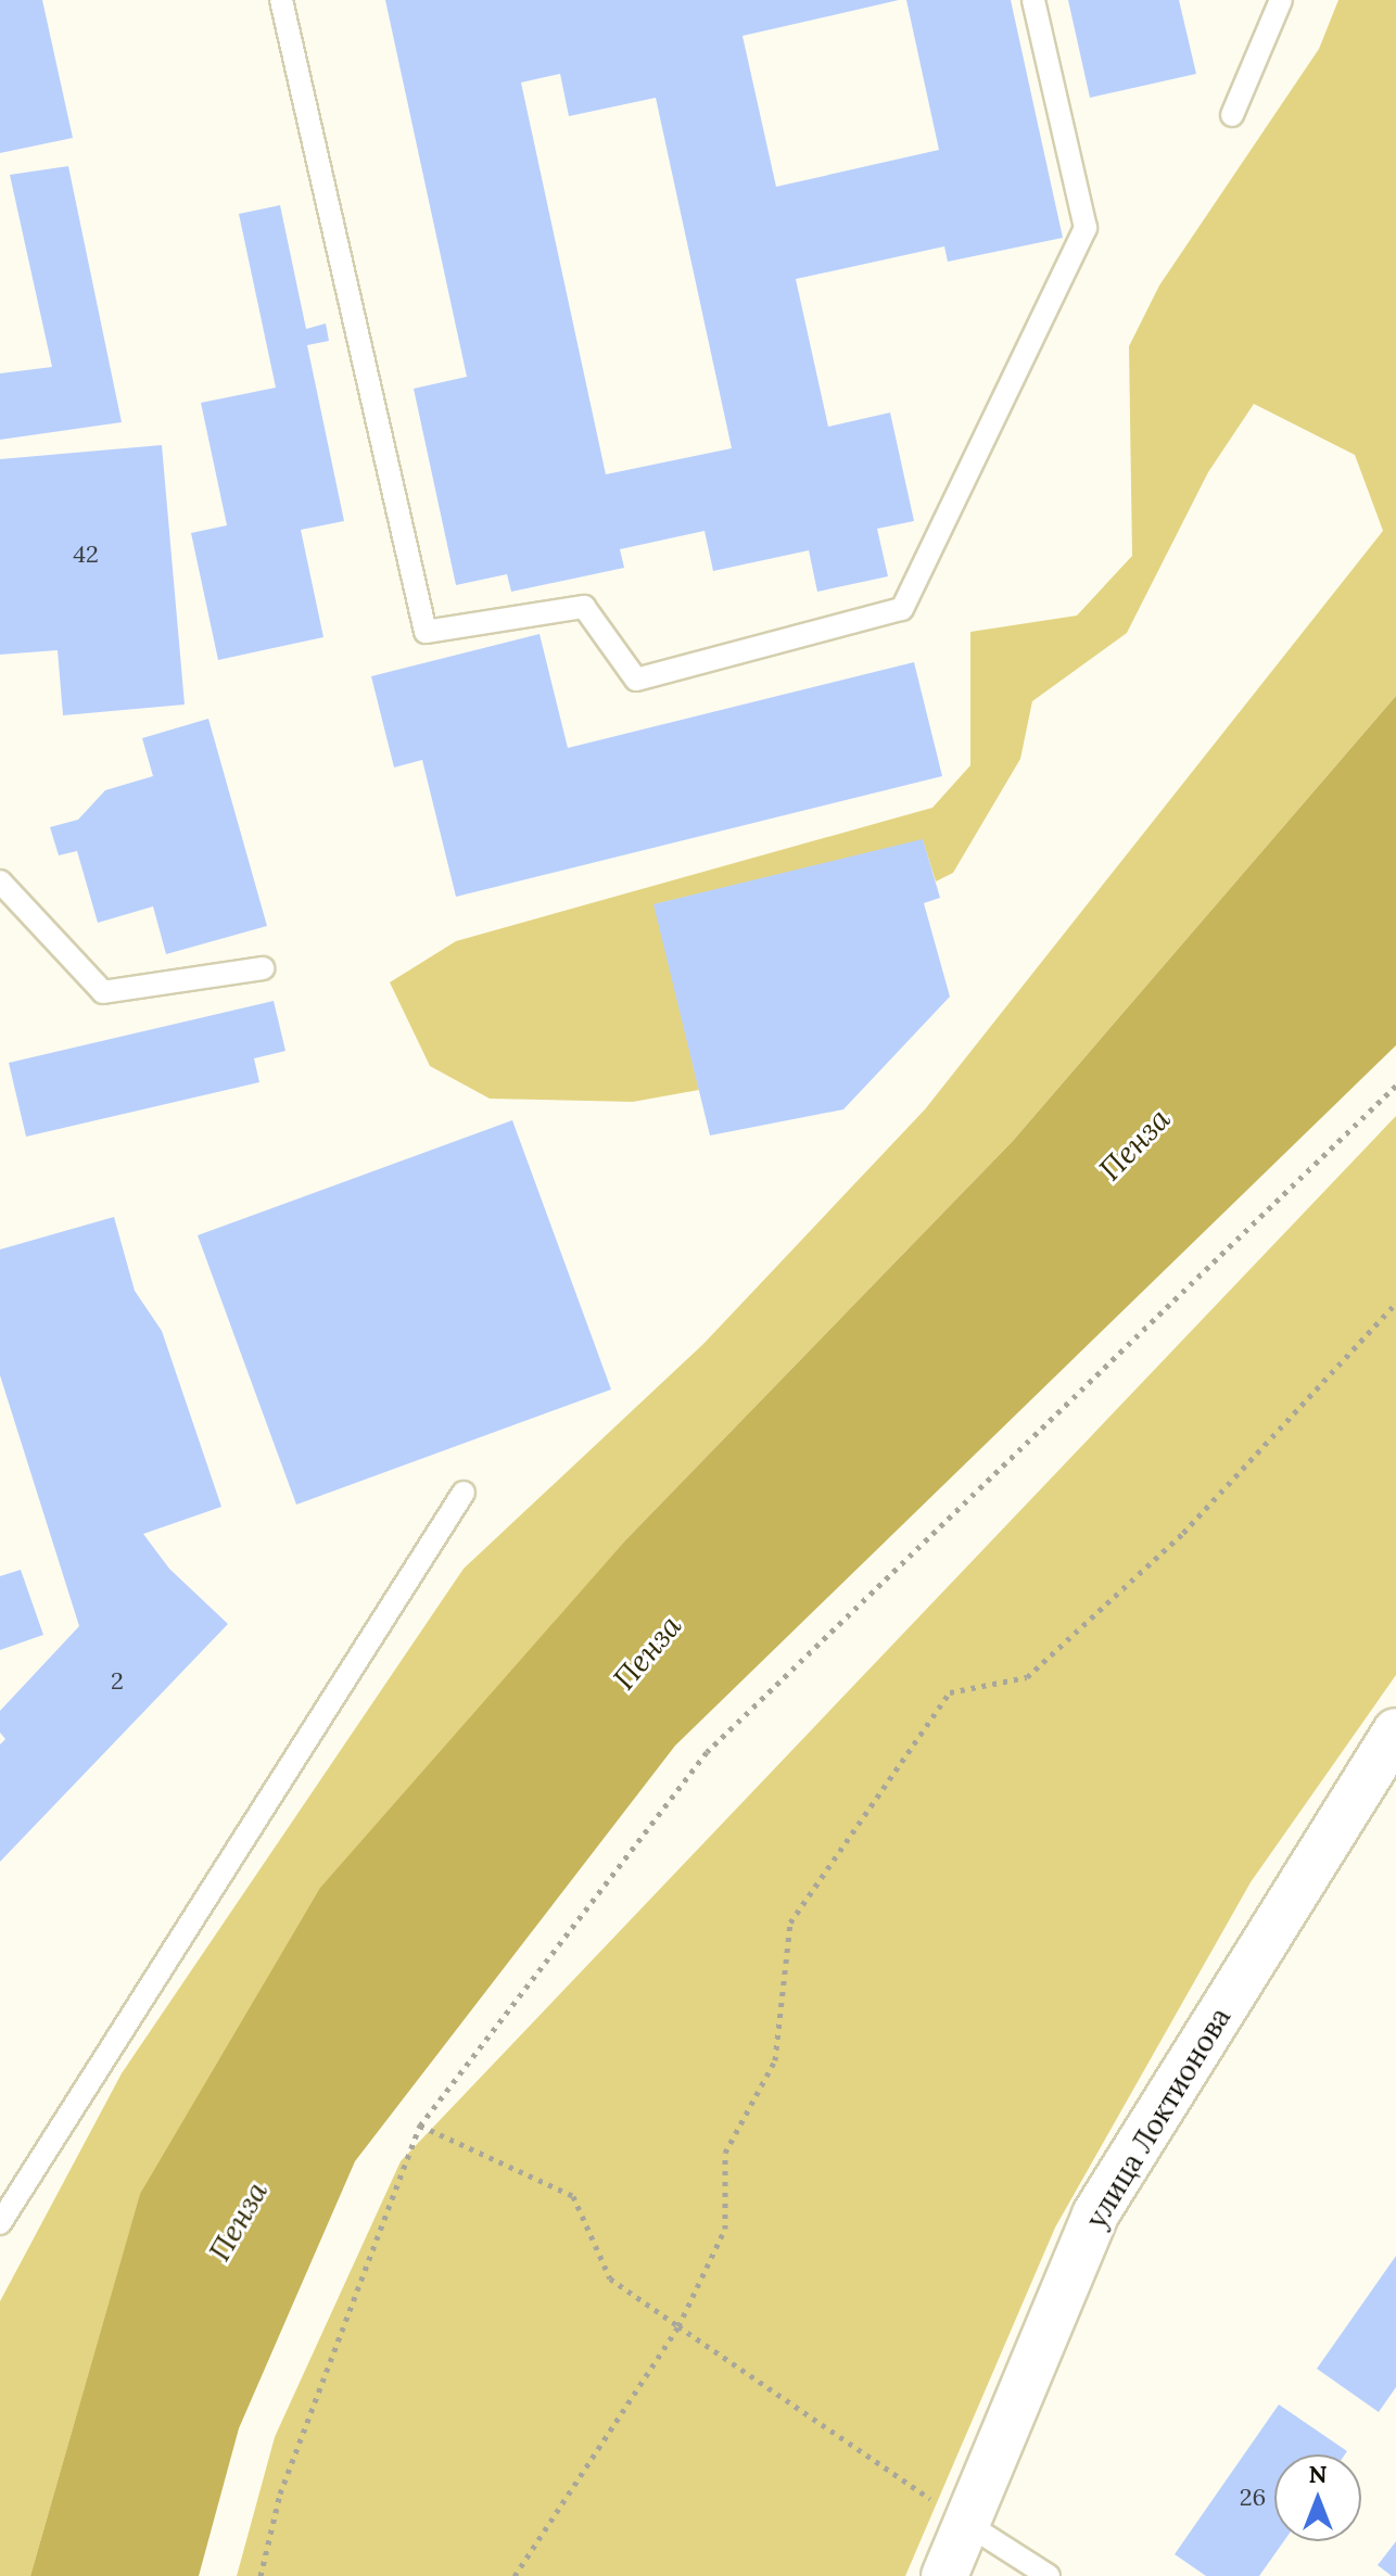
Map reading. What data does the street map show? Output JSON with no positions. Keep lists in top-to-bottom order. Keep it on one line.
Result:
{"streets":{"street":["улица Локтионова"]},"water":["Пенза"],"house_numbers":["42","2","26"],"north":"top"}
